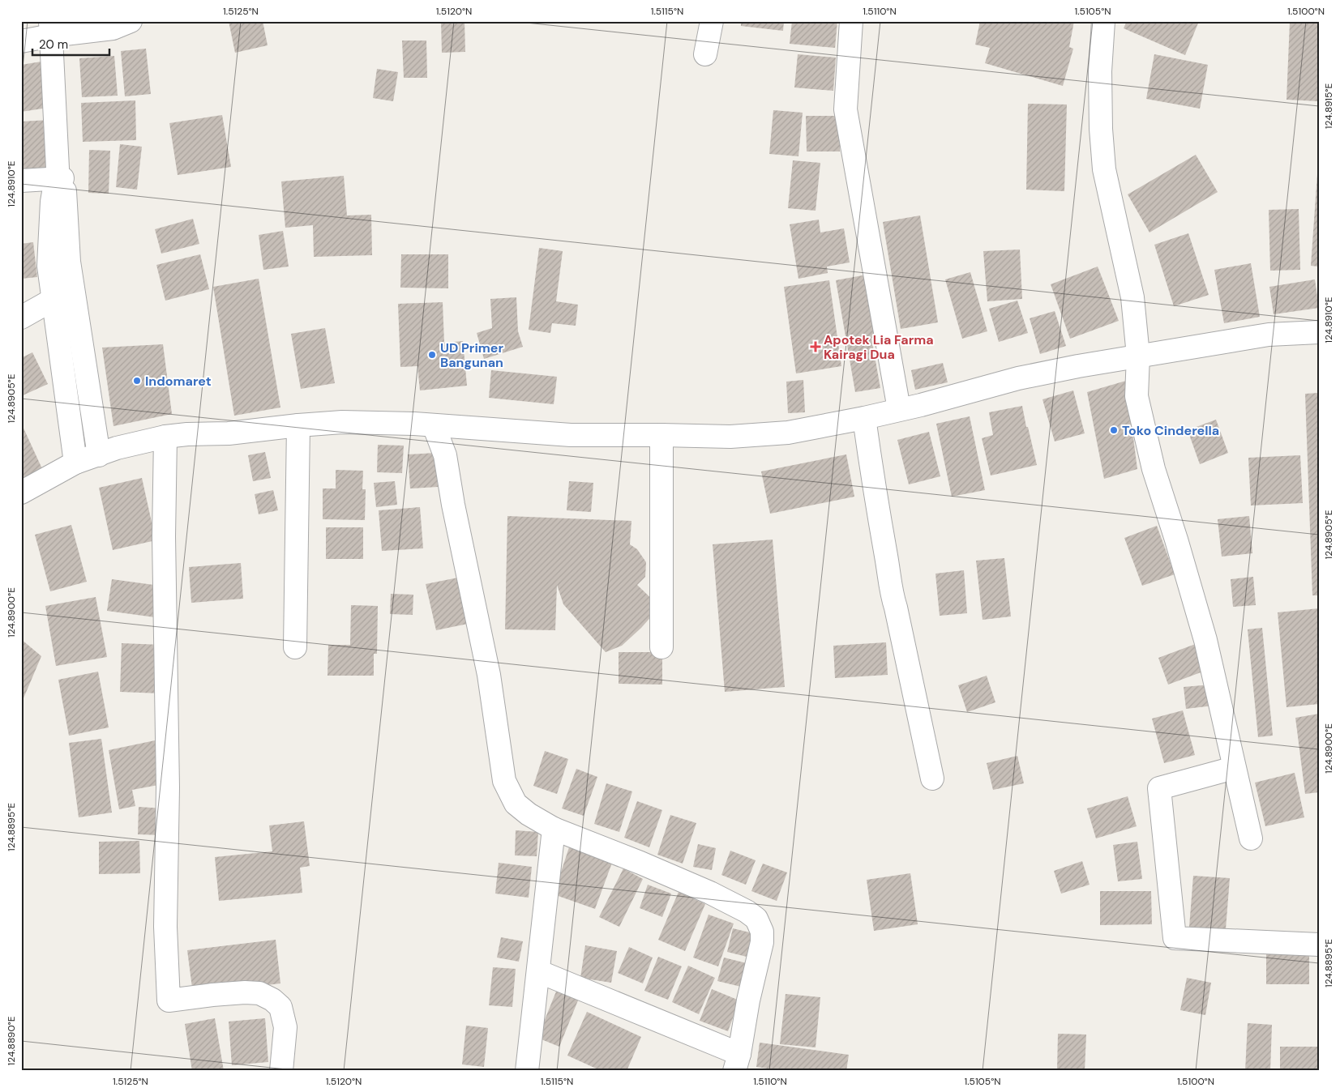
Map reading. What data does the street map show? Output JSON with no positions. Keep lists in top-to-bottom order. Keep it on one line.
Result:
{"places":{"health":["Apotek Lia Farma Kairagi Dua"],"other":["UD Primer Bangunan","Indomaret","Toko Cinderella"]},"scale_bar":"20 m","coordinates":["1.5125°N","1.5120°N","1.5115°N","1.5110°N","1.5105°N","1.5100°N","124.8915°E","124.8910°E","124.8905°E","124.8900°E","124.8895°E","124.8890°E"]}
